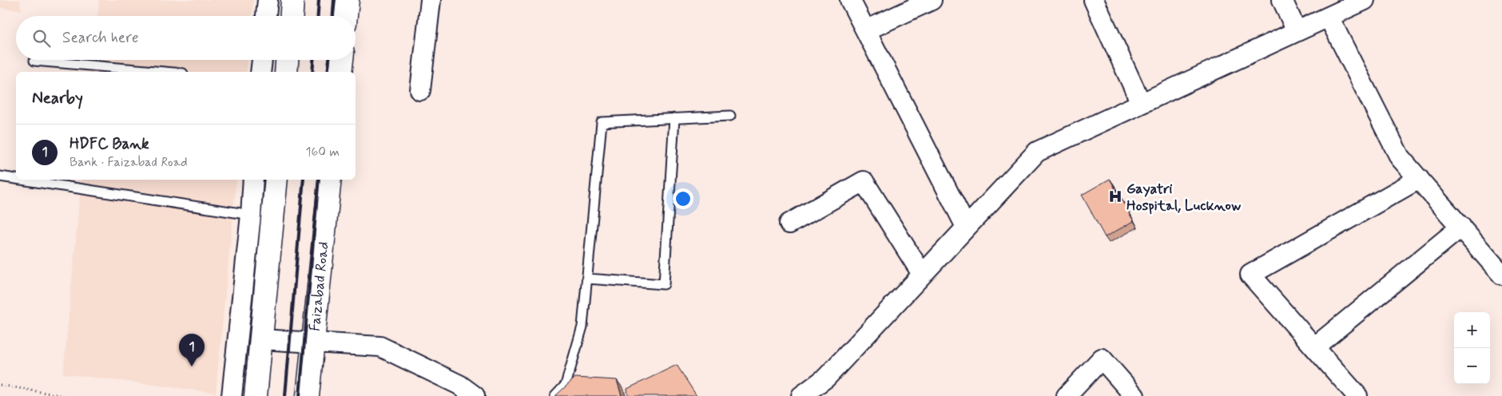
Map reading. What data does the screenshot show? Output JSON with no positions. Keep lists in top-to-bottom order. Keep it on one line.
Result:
{"streets":{"main road":["Faizabad Road"]},"places":{"hospital":["Gayatri Hospital, Lucknow"]},"page":{"search":"Search here","heading":"Nearby","list":[{"mark":"1","name":"HDFC Bank","note":"Bank · Faizabad Road","value":"160 m"}],"map_buttons":["+","−"],"pins":"1"}}
